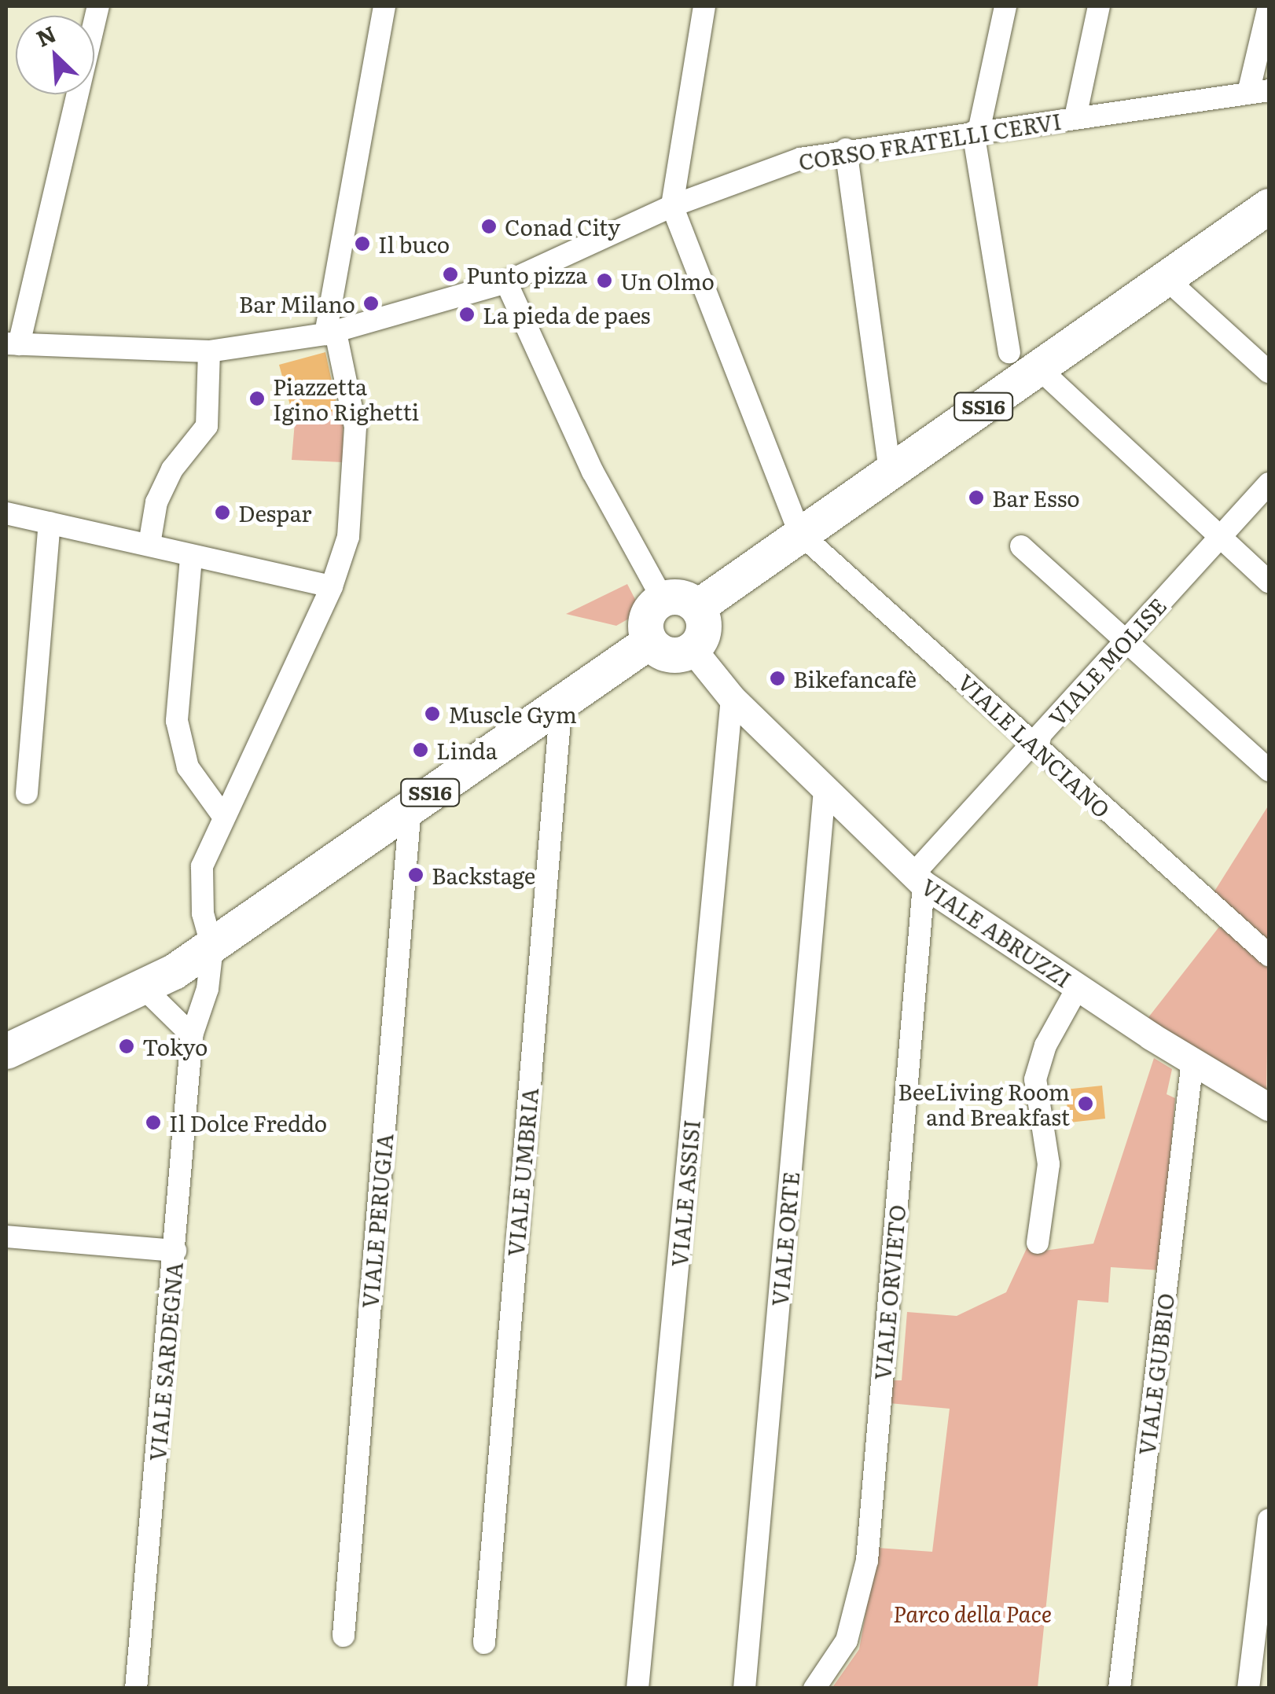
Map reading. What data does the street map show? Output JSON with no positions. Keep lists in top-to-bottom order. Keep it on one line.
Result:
{"streets":{"main road":["SS16"],"street":["CORSO FRATELLI CERVI","VIALE MOLISE","VIALE LANCIANO","VIALE ABRUZZI","VIALE UMBRIA","VIALE ASSISI","VIALE PERUGIA","VIALE ORTE","VIALE ORVIETO","VIALE SARDEGNA","VIALE GUBBIO"]},"crossings":[["CORSO FRATELLI CERVI","VIALE SARDEGNA"],["SS16","VIALE LANCIANO"],["SS16","VIALE ABRUZZI"],["SS16","VIALE UMBRIA"],["SS16","VIALE PERUGIA"],["SS16","VIALE SARDEGNA"],["VIALE MOLISE","VIALE LANCIANO"],["VIALE MOLISE","VIALE ABRUZZI"],["VIALE MOLISE","VIALE ORVIETO"],["VIALE ABRUZZI","VIALE ASSISI"],["VIALE ABRUZZI","VIALE ORTE"],["VIALE ABRUZZI","VIALE ORVIETO"],["VIALE ABRUZZI","VIALE GUBBIO"]],"parks":["Parco della Pace"],"places":["Conad City","Il buco","Punto pizza","Un Olmo","Bar Milano","La pieda de paes","Piazzetta Igino Righetti","Bar Esso","Despar","Bikefancafè","Muscle Gym","Linda","Backstage","Tokyo","BeeLiving Room and Breakfast","Il Dolce Freddo"],"north":"top left"}
